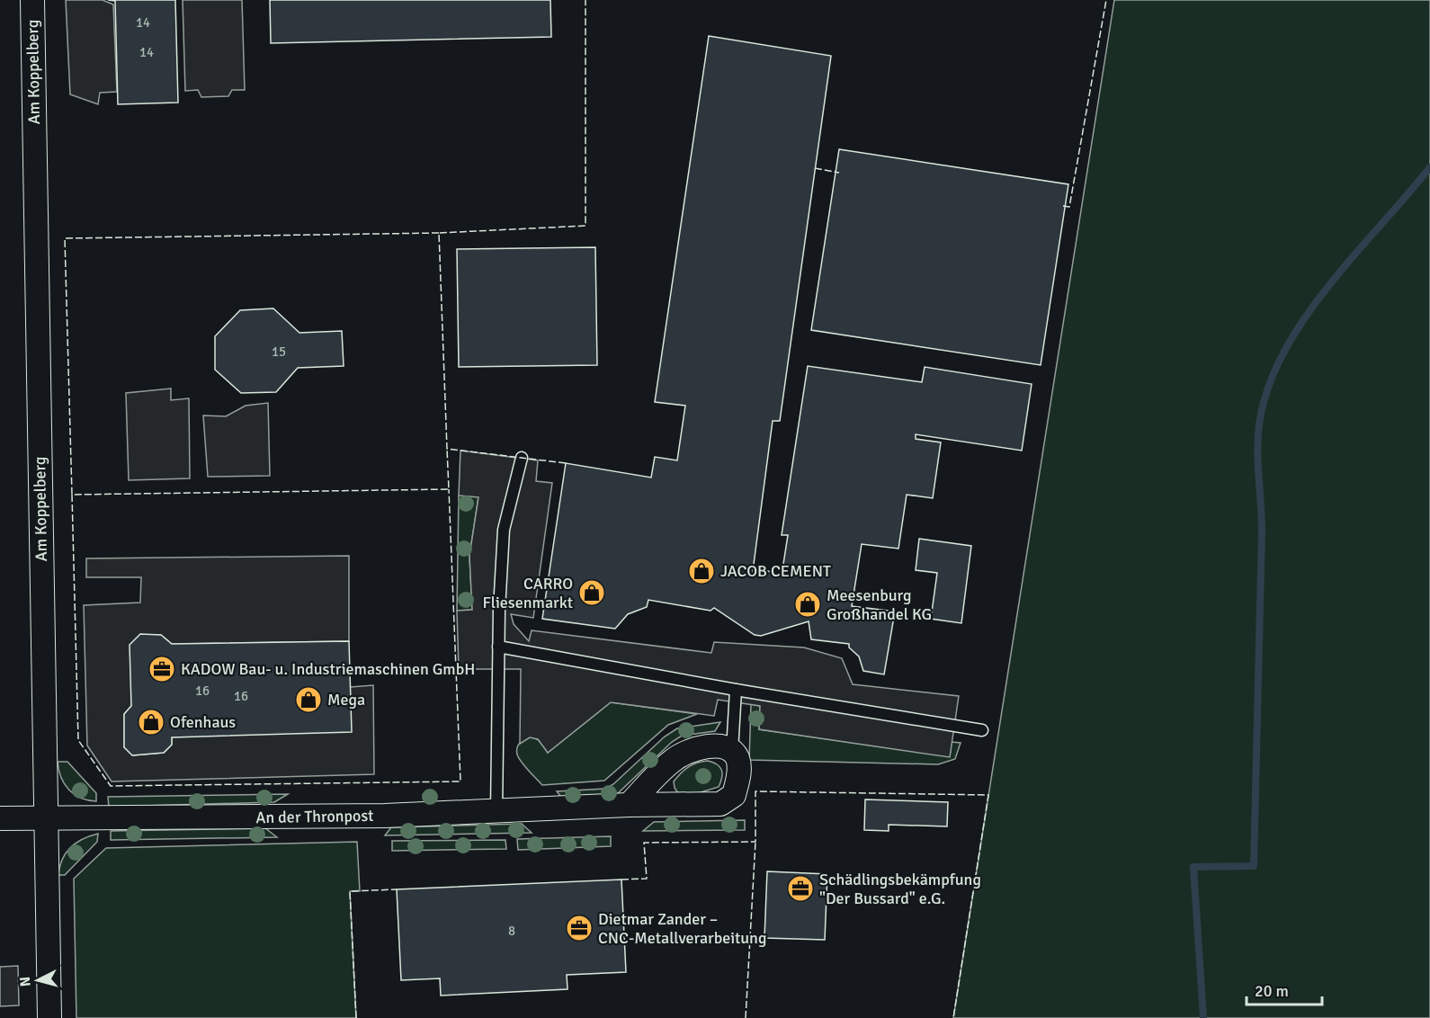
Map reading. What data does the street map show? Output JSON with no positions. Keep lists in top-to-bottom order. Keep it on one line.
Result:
{"streets":{"street":["Am Koppelberg","An der Thronpost"]},"crossings":[["Am Koppelberg","An der Thronpost"]],"places":{"shop":["JACOB CEMENT","CARRO Fliesenmarkt","Meesenburg Großhandel KG","Mega","Ofenhaus"],"office":["KADOW Bau- u. Industriemaschinen GmbH","Schädlingsbekämpfung \"Der Bussard\" e.G.","Dietmar Zander – CNC-Metallverarbeitung"]},"house_numbers":["14","14","15","16","16","8"],"scale_bar":"20 m","north":"left"}
